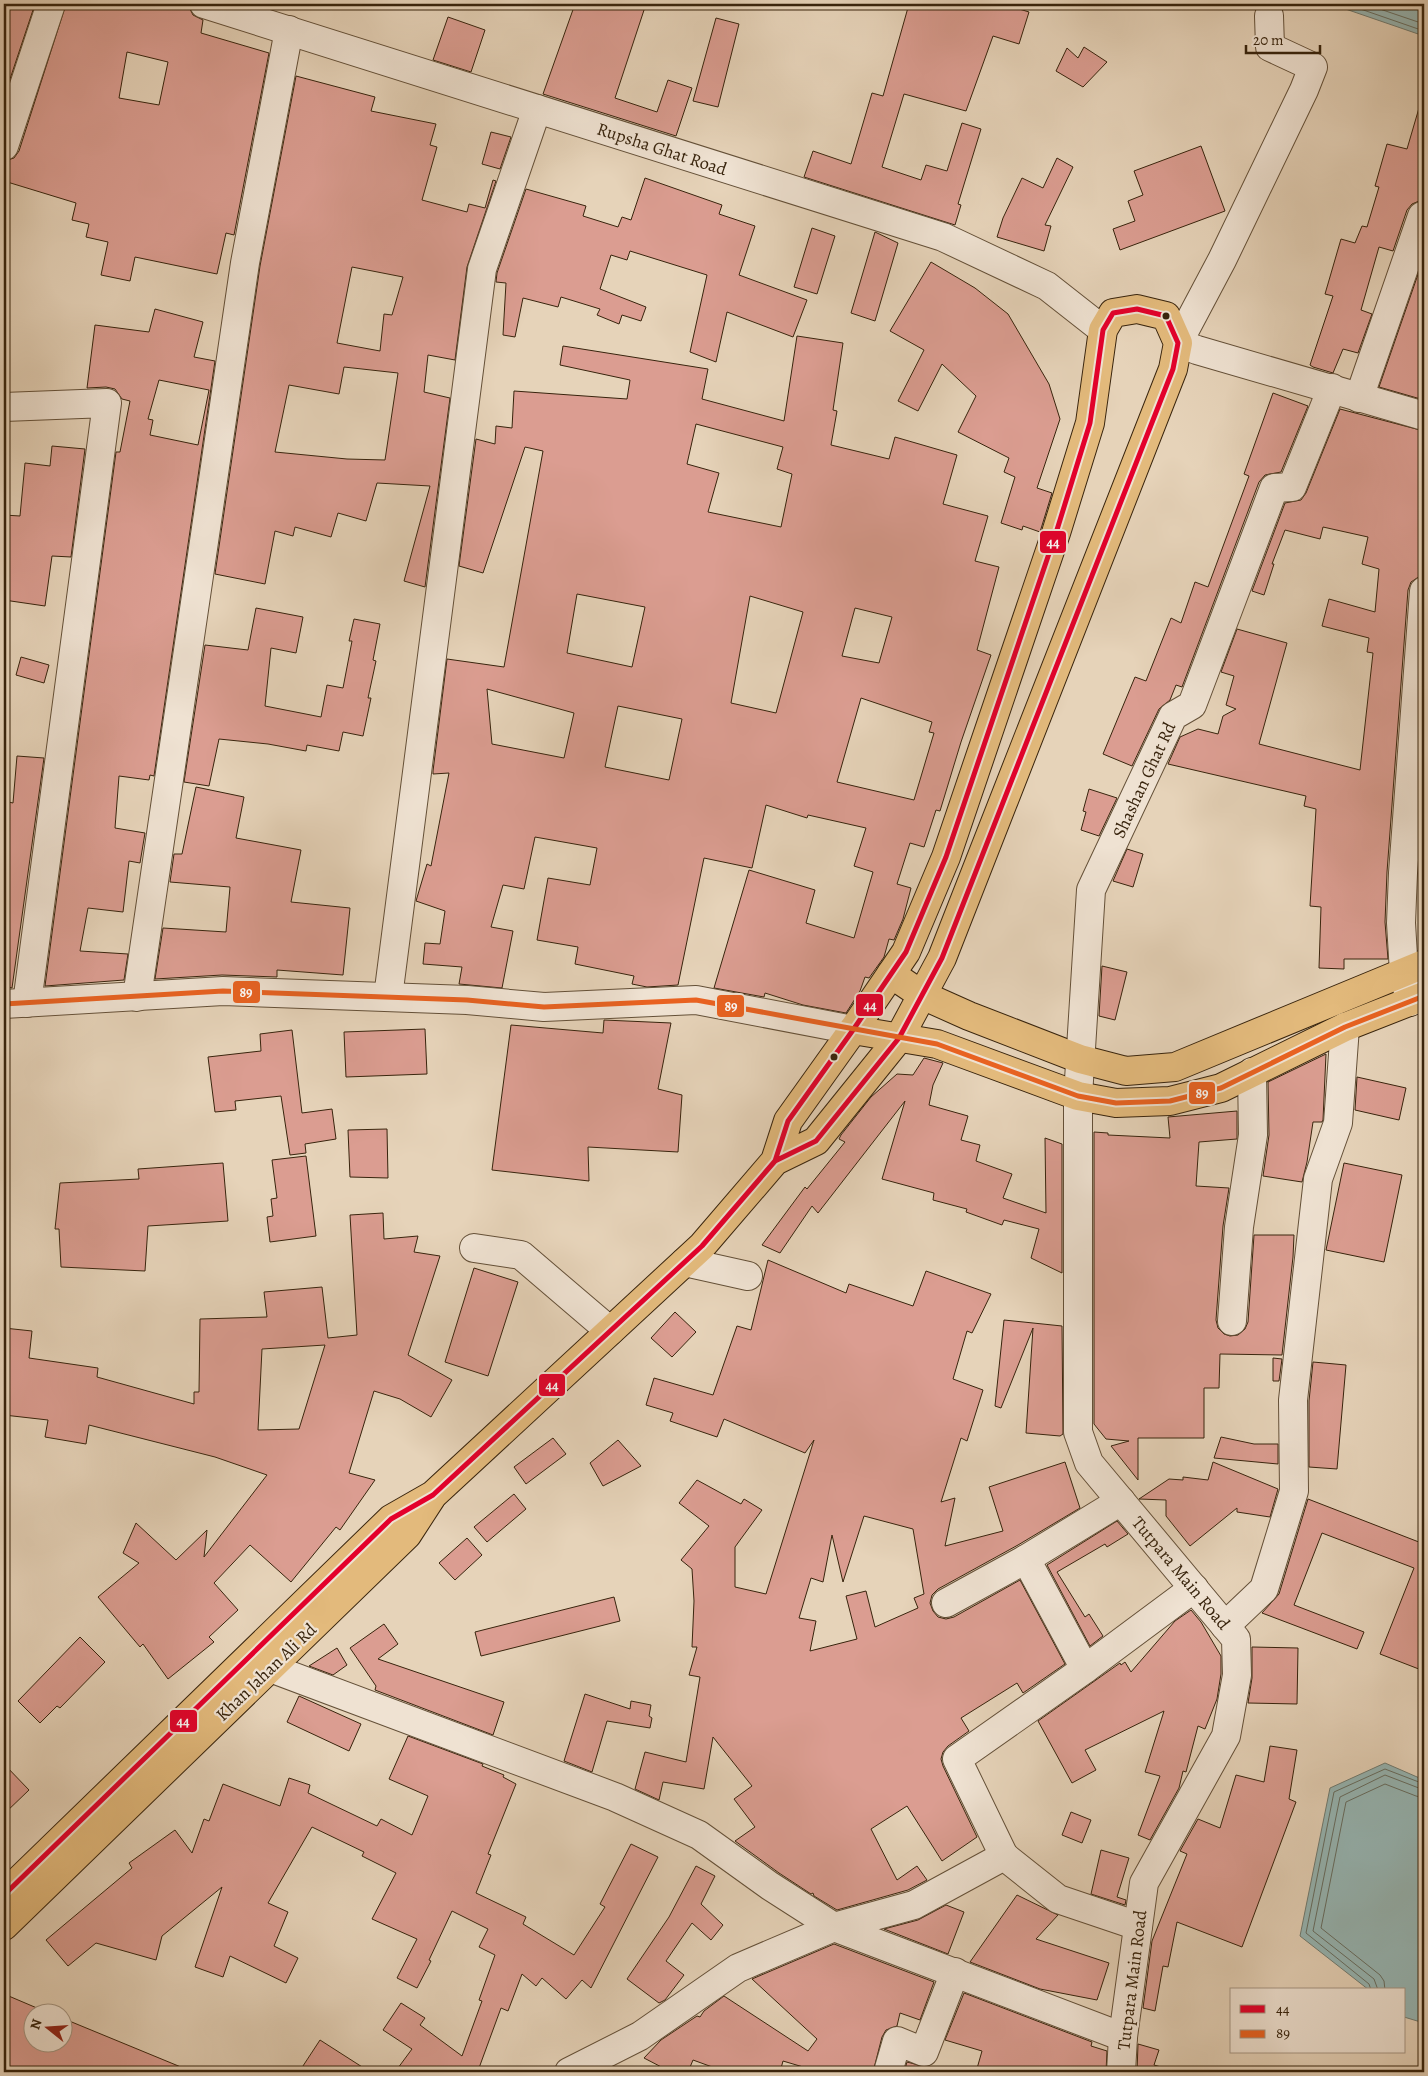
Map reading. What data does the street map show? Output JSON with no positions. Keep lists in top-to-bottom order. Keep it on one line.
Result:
{"streets":{"main road":["Khan Jahan Ali Rd"],"street":["Rupsha Ghat Road","Shashan Ghat Rd","Tutpara Main Road"]},"crossings":[["Rupsha Ghat Road","Khan Jahan Ali Rd"],["Shashan Ghat Rd","Tutpara Main Road"]],"lines":["transit line 44","transit line 89"],"legend":["44","89"],"scale_bar":"20 m","north":"left"}
